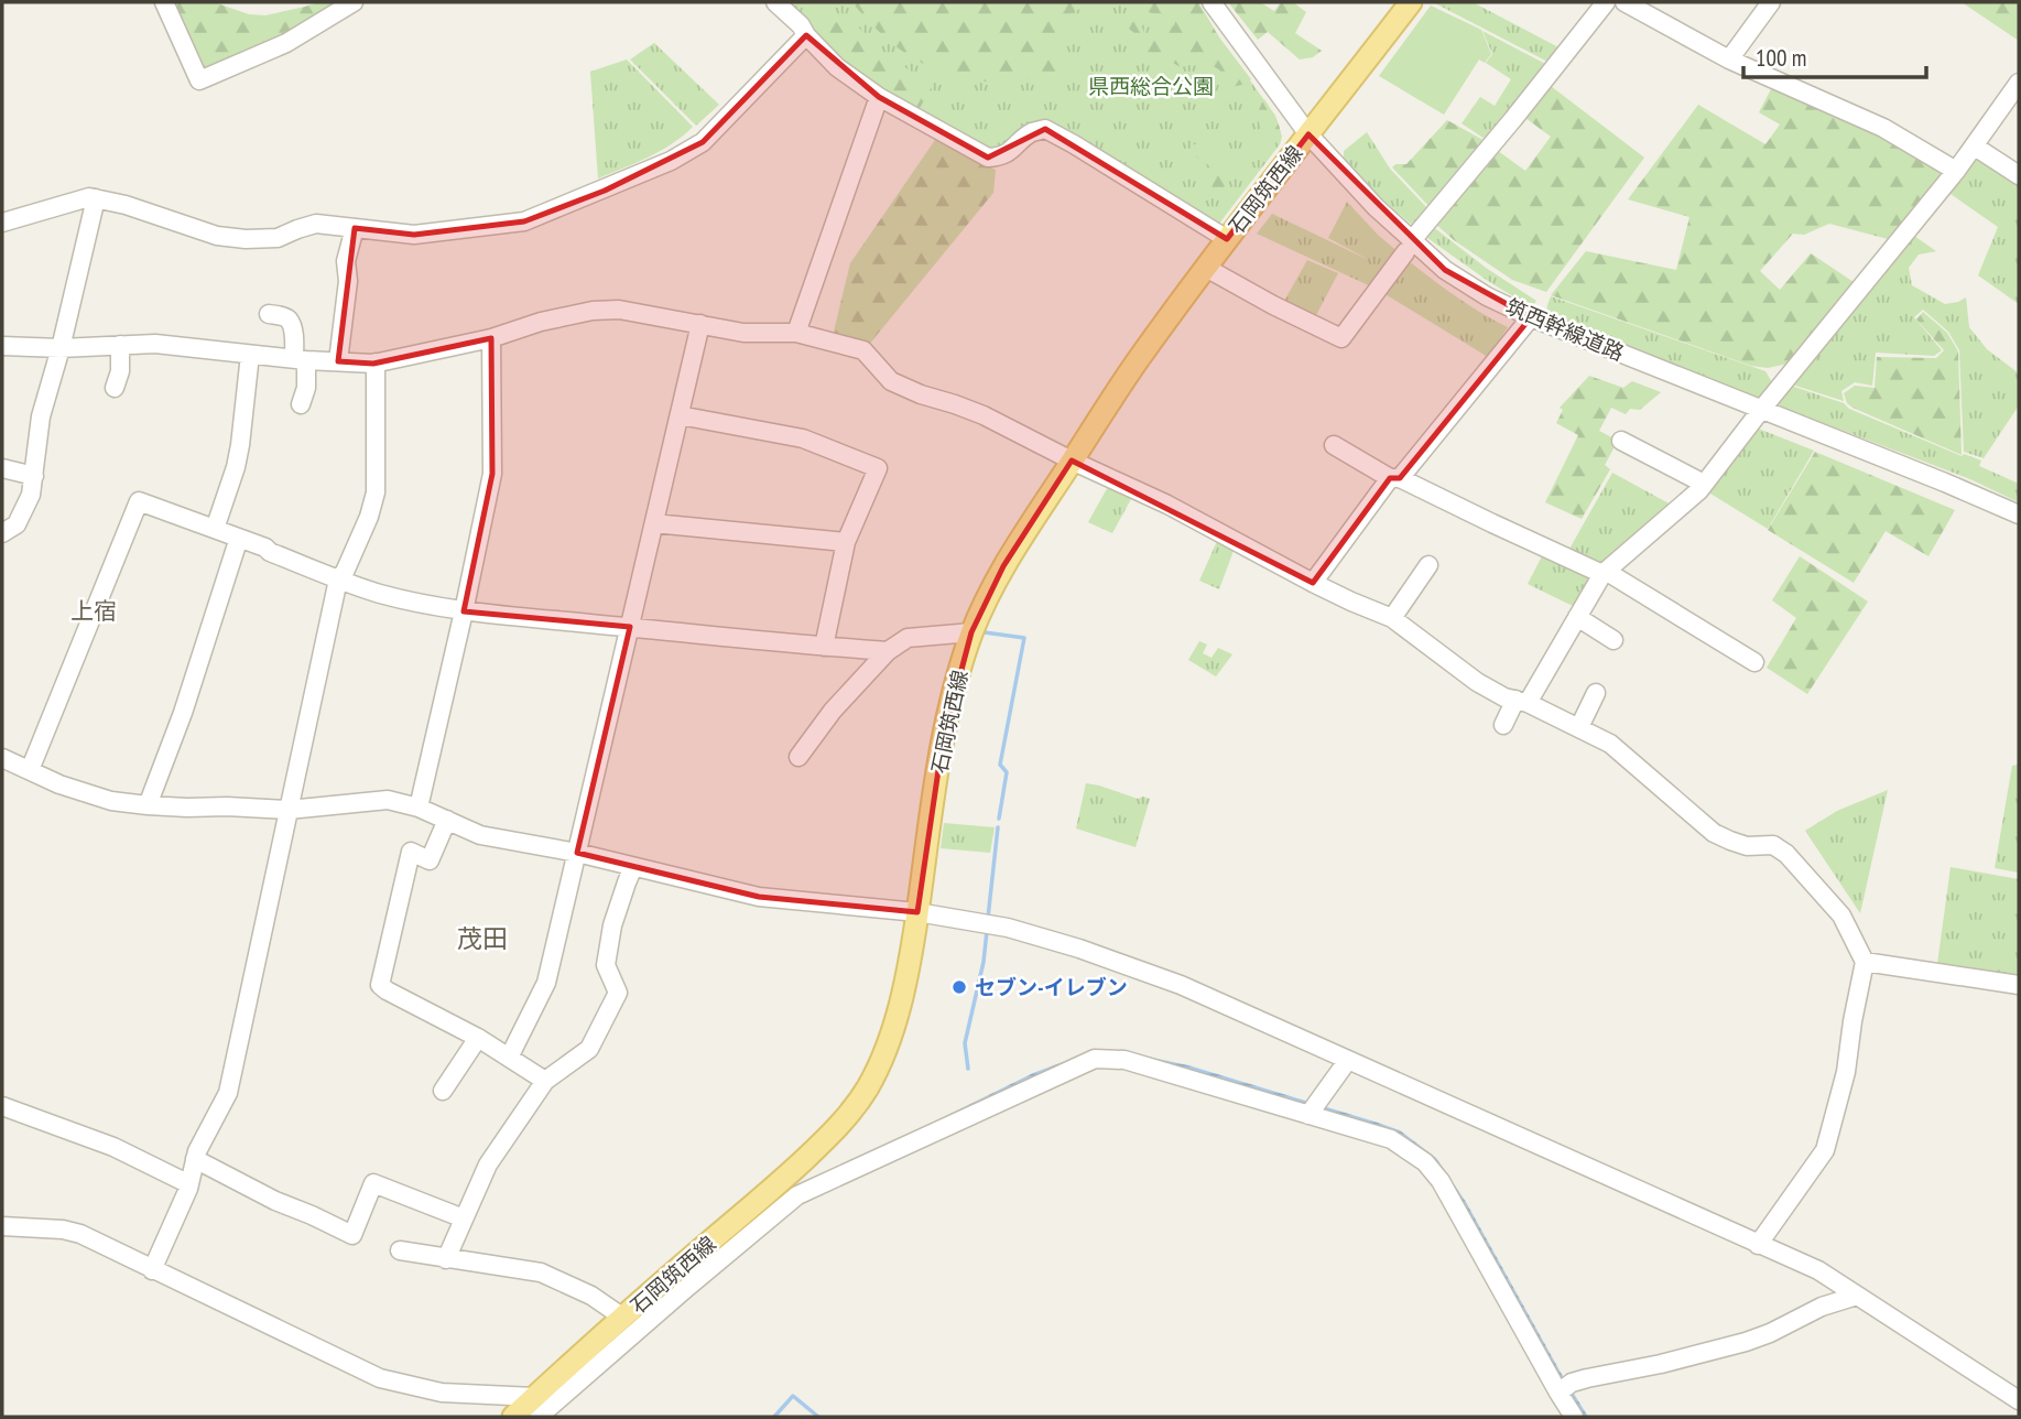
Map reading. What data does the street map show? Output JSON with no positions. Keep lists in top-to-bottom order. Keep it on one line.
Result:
{"streets":{"main road":["石岡筑西線"],"street":["筑西幹線道路"]},"crossings":[["石岡筑西線","筑西幹線道路"]],"districts":["上宿","茂田"],"parks":["県西総合公園"],"places":["セブン-イレブン"],"scale_bar":"100 m"}
